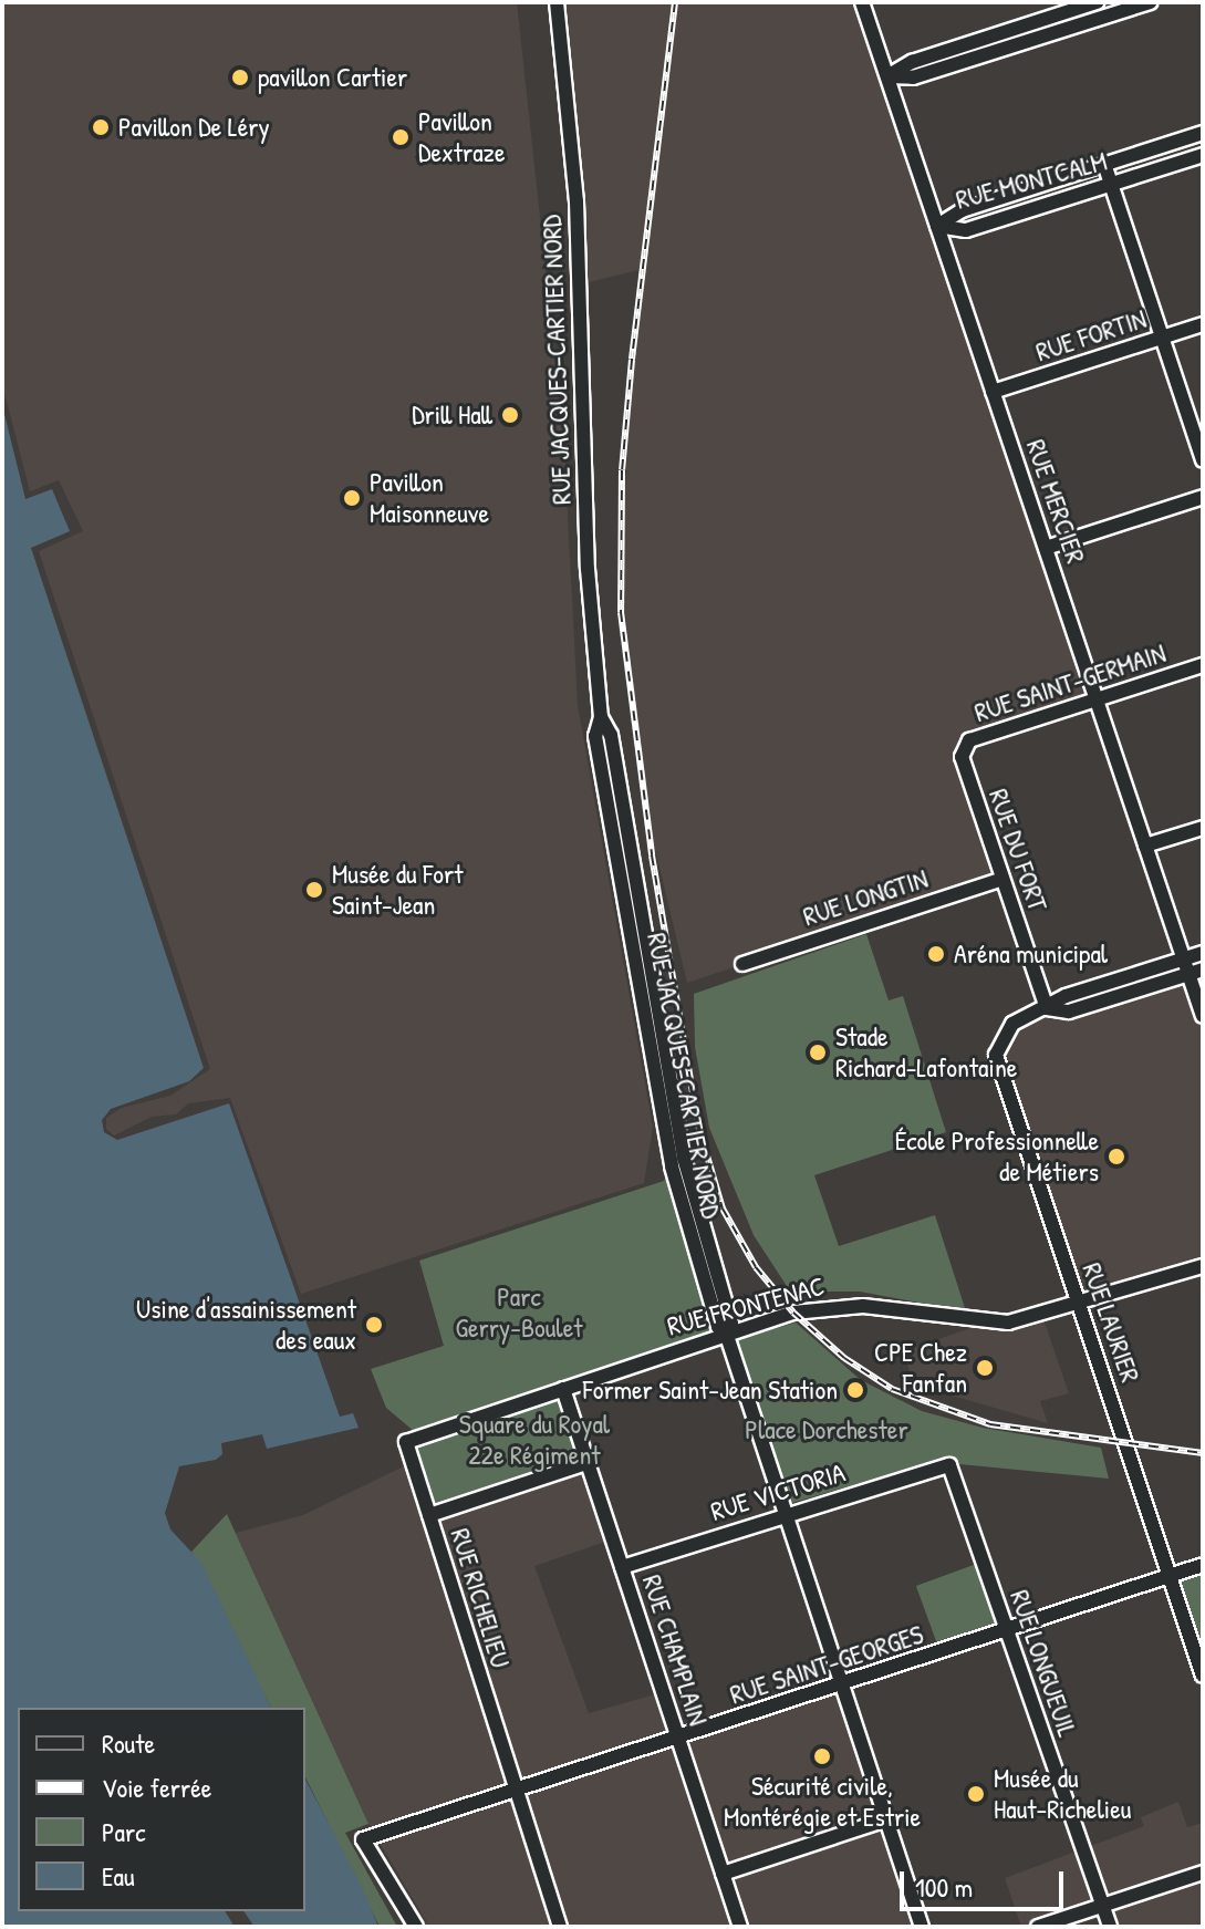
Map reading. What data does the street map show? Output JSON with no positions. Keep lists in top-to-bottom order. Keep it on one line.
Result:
{"streets":{"street":["RUE MONTCALM","RUE FORTIN","RUE JACQUES-CARTIER NORD","RUE MERCIER","RUE SAINT-GERMAIN","RUE DU FORT","RUE LONGTIN","RUE FRONTENAC","RUE LAURIER","RUE VICTORIA","RUE RICHELIEU","RUE CHAMPLAIN","RUE LONGUEUIL","RUE SAINT-GEORGES"]},"crossings":[["RUE MONTCALM","RUE MERCIER"],["RUE FORTIN","RUE MERCIER"],["RUE JACQUES-CARTIER NORD","RUE FRONTENAC"],["RUE JACQUES-CARTIER NORD","RUE VICTORIA"],["RUE JACQUES-CARTIER NORD","RUE SAINT-GEORGES"],["RUE MERCIER","RUE SAINT-GERMAIN"],["RUE MERCIER","RUE LAURIER"],["RUE SAINT-GERMAIN","RUE DU FORT"],["RUE DU FORT","RUE LONGTIN"],["RUE DU FORT","RUE LAURIER"],["RUE FRONTENAC","RUE LAURIER"],["RUE FRONTENAC","RUE RICHELIEU"],["RUE FRONTENAC","RUE CHAMPLAIN"],["RUE LAURIER","RUE SAINT-GEORGES"],["RUE VICTORIA","RUE CHAMPLAIN"],["RUE VICTORIA","RUE LONGUEUIL"],["RUE RICHELIEU","RUE CHAMPLAIN"],["RUE RICHELIEU","RUE SAINT-GEORGES"],["RUE CHAMPLAIN","RUE SAINT-GEORGES"],["RUE LONGUEUIL","RUE SAINT-GEORGES"]],"parks":["Parc Gerry-Boulet","Square du Royal 22e Régiment","Place Dorchester"],"places":["pavillon Cartier","Pavillon De Léry","Pavillon Dextraze","Drill Hall","Pavillon Maisonneuve","Musée du Fort Saint-Jean","Aréna municipal","Stade Richard-Lafontaine","École Professionnelle de Métiers","Usine d'assainissement des eaux","CPE Chez Fanfan","Former Saint-Jean Station","Sécurité civile, Montérégie et Estrie","Musée du Haut-Richelieu"],"legend":["Route","Voie ferrée","Parc","Eau"],"scale_bar":"100 m"}
